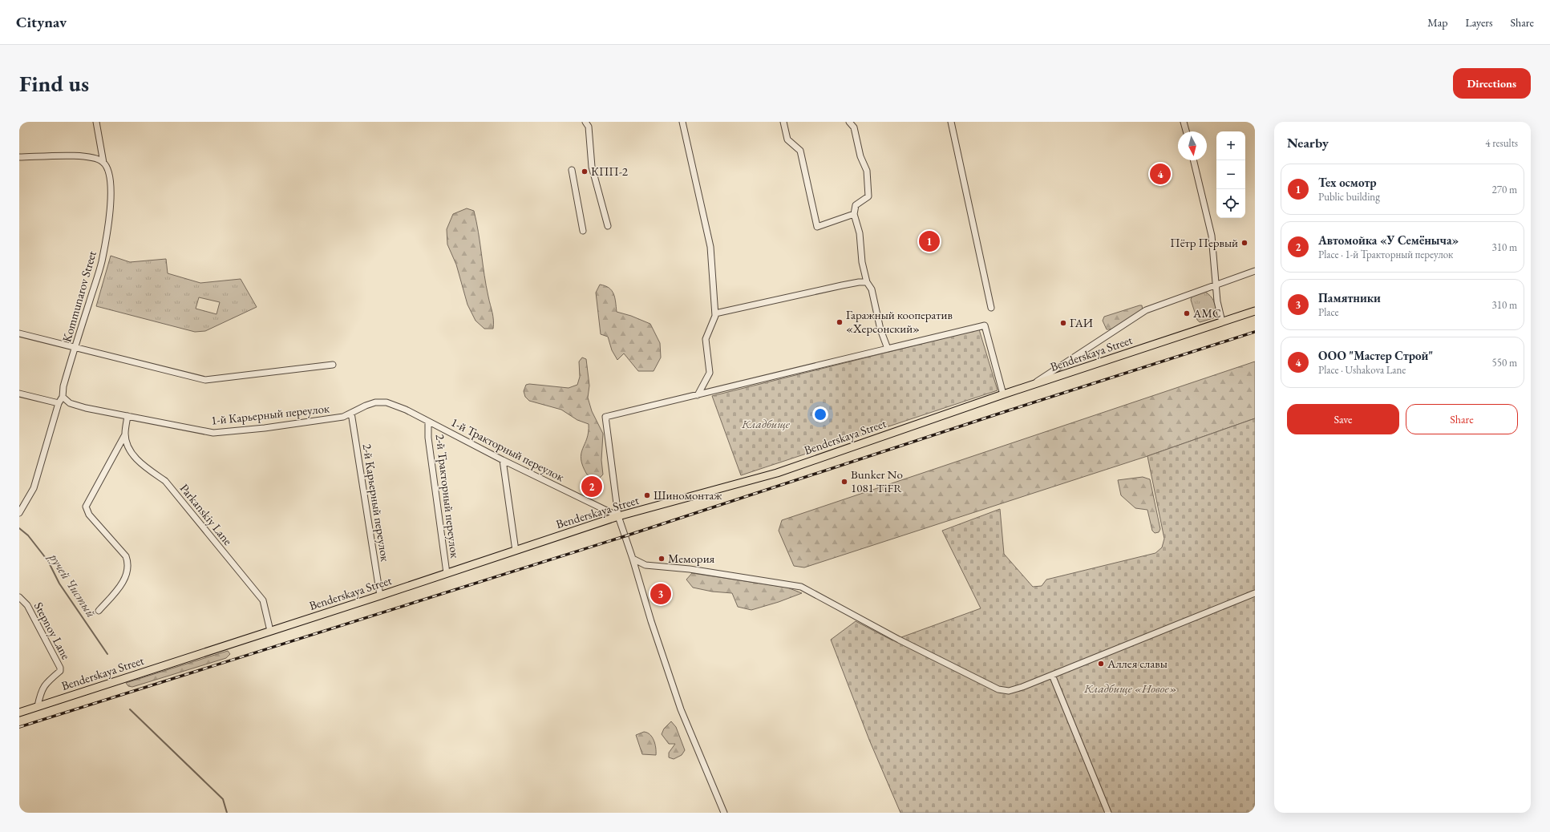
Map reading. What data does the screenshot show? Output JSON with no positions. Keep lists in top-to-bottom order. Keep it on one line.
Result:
{"streets":{"main road":["Benderskaya Street"],"street":["Kommunarov Street","1-й Карьерный переулок","1-й Тракторный переулок","2-й Тракторный переулок","2-й Карьерный переулок","Parkanskiy Lane","Stepnoy Lane"]},"crossings":[["Kommunarov Street","1-й Карьерный переулок"],["Benderskaya Street","1-й Тракторный переулок"],["Benderskaya Street","2-й Тракторный переулок"],["Benderskaya Street","2-й Карьерный переулок"],["Benderskaya Street","Parkanskiy Lane"],["Benderskaya Street","Stepnoy Lane"],["1-й Карьерный переулок","1-й Тракторный переулок"],["1-й Карьерный переулок","2-й Карьерный переулок"],["1-й Карьерный переулок","Parkanskiy Lane"],["1-й Тракторный переулок","2-й Тракторный переулок"]],"water":["ручей Чистый"],"parks":["Кладбище","Кладбище «Новое»"],"places":["КПП-2","Пётр Первый","АМС","Гаражный кооператив «Херсонский»","ГАИ","Bunker No 1081 TiFR","Шиномонтаж","Мемория","Аллея славы"],"north":"bottom","page":{"header":"Citynav","nav":["Map","Layers","Share"],"buttons":["Directions",["Save","Share"]],"title":"Find us","heading":["Nearby","4 results"],"map_buttons":["+","−"],"pins":["4","1","2","3"],"list":[{"mark":"1","name":"Тех осмотр","note":"Public building","value":"270 m"},{"mark":"2","name":"Автомойка «У Семёныча»","note":"Place · 1-й Тракторный переулок","value":"310 m"},{"mark":"3","name":"Памятники","note":"Place","value":"310 m"},{"mark":"4","name":"ООО \"Мастер Строй\"","note":"Place · Ushakova Lane","value":"550 m"}]}}
